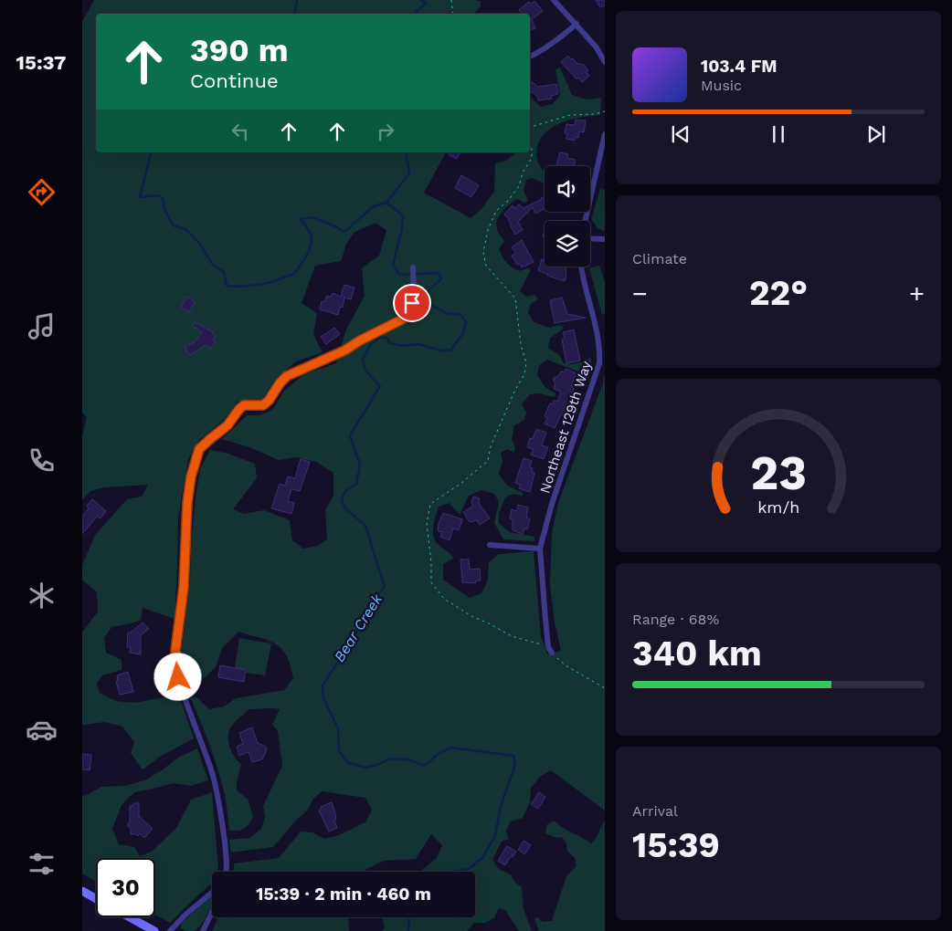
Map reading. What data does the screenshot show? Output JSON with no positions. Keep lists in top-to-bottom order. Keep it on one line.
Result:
{"streets":{"street":["Northeast 129th Way"]},"water":["Bear Creek"],"page":{"tabs":"15:37","turn":["390 m","Continue"],"song":["103.4 FM","Music"],"tile":["Climate",["Range · 68%","340 km"],["Arrival","15:39"]],"heat":["−","22°","+"],"limit":"30","trip":"15:39 · 2 min · 460 m","gauge":["23","km/h"]}}
